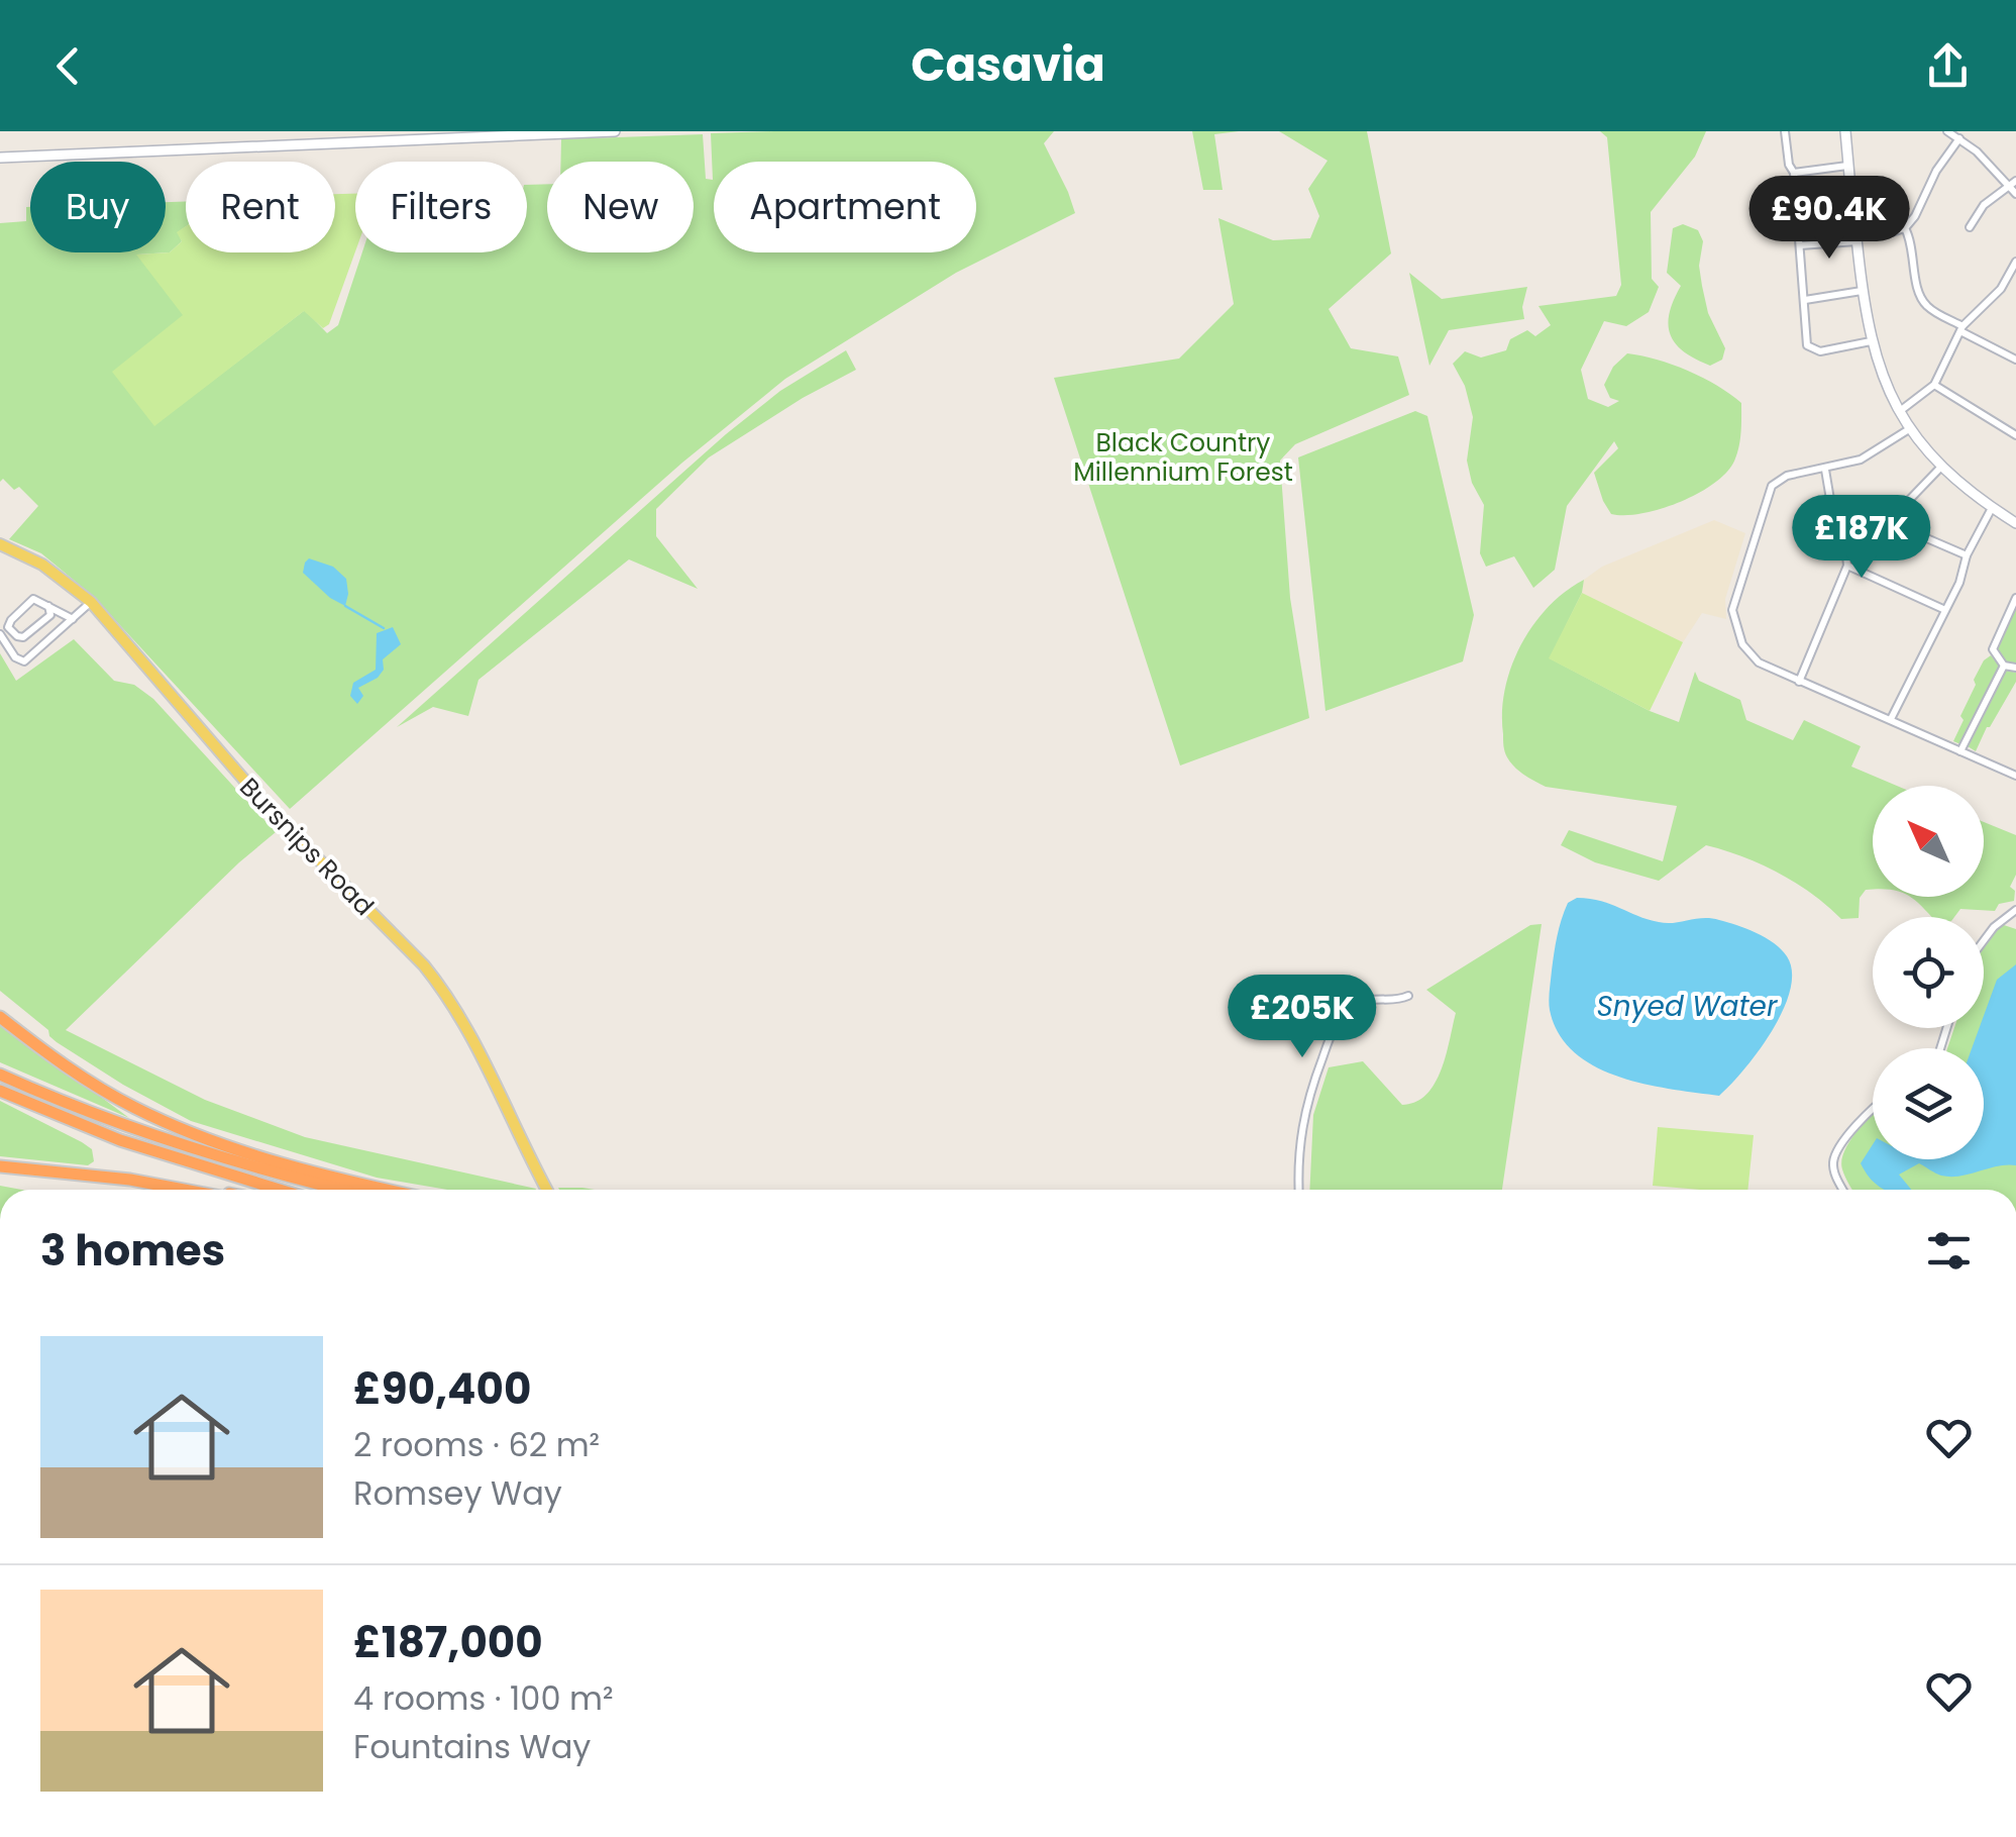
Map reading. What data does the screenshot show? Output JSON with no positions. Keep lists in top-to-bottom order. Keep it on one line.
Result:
{"streets":{"main road":["Bursnips Road"]},"water":["Snyed Water"],"parks":["Black Country Millennium Forest"],"north":"top left","page":{"header":"Casavia","chip":["Buy","Rent","Filters","New","Apartment"],"price":["£90.4K","£187K","£205K"],"heading":"3 homes","list":[{"name":"£90,400","note":"2 rooms · 62 m² · Romsey Way"},{"name":"£187,000","note":"4 rooms · 100 m² · Fountains Way"}]}}
